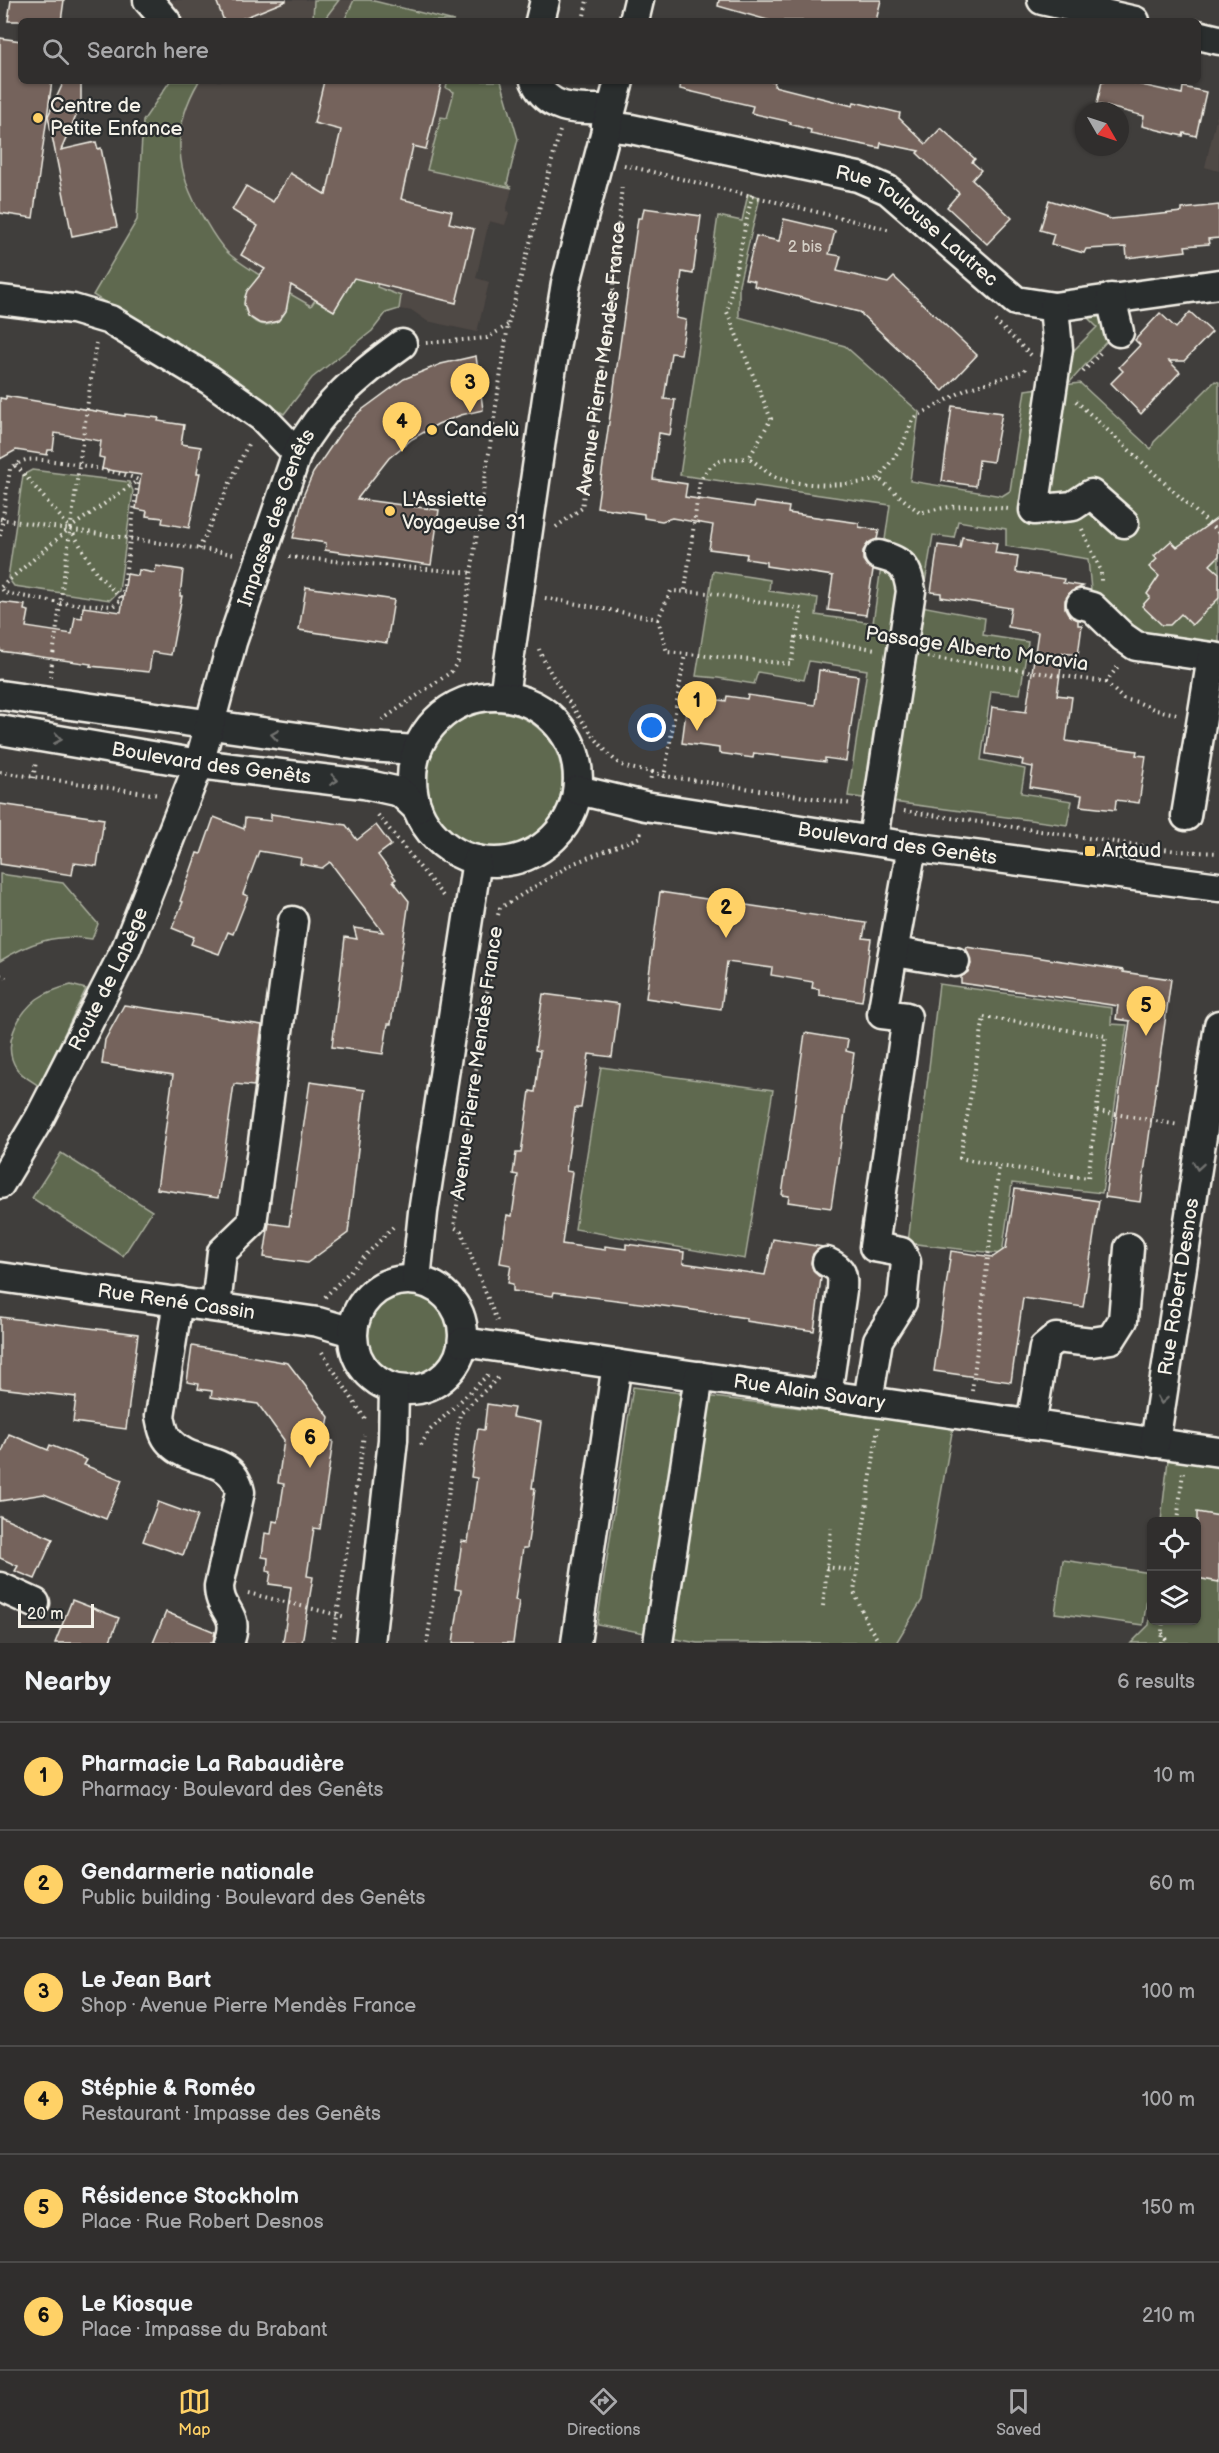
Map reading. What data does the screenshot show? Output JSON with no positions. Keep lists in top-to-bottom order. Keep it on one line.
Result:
{"streets":{"street":["Rue Toulouse Lautrec","Avenue Pierre Mendès France","Impasse des Genêts","Boulevard des Genêts","Route de Labège","Rue Robert Desnos","Rue René Cassin","Rue Alain Savary"],"path":["Passage Alberto Moravia"]},"crossings":[["Rue Toulouse Lautrec","Avenue Pierre Mendès France"],["Avenue Pierre Mendès France","Boulevard des Genêts"],["Avenue Pierre Mendès France","Rue René Cassin"],["Avenue Pierre Mendès France","Rue Alain Savary"],["Impasse des Genêts","Boulevard des Genêts"],["Impasse des Genêts","Route de Labège"],["Boulevard des Genêts","Route de Labège"],["Rue Robert Desnos","Rue Alain Savary"],["Rue René Cassin","Rue Alain Savary"]],"one_way":["Rue Robert Desnos"],"places":{"other":["Centre de Petite Enfance","Candelù","L'Assiette Voyageuse 31"],"transit":["Artaud"]},"house_numbers":["2 bis"],"scale_bar":"20 m","north":"bottom right","page":{"search":"Search here","pins":["3","4","1","2","5","6"],"scale":"20 m","heading":["Nearby","6 results"],"list":[{"mark":"1","name":"Pharmacie La Rabaudière","note":"Pharmacy · Boulevard des Genêts","value":"10 m"},{"mark":"2","name":"Gendarmerie nationale","note":"Public building · Boulevard des Genêts","value":"60 m"},{"mark":"3","name":"Le Jean Bart","note":"Shop · Avenue Pierre Mendès France","value":"100 m"},{"mark":"4","name":"Stéphie & Roméo","note":"Restaurant · Impasse des Genêts","value":"100 m"},{"mark":"5","name":"Résidence Stockholm","note":"Place · Rue Robert Desnos","value":"150 m"},{"mark":"6","name":"Le Kiosque","note":"Place · Impasse du Brabant","value":"210 m"}],"nav":["Map","Directions","Saved"]}}
